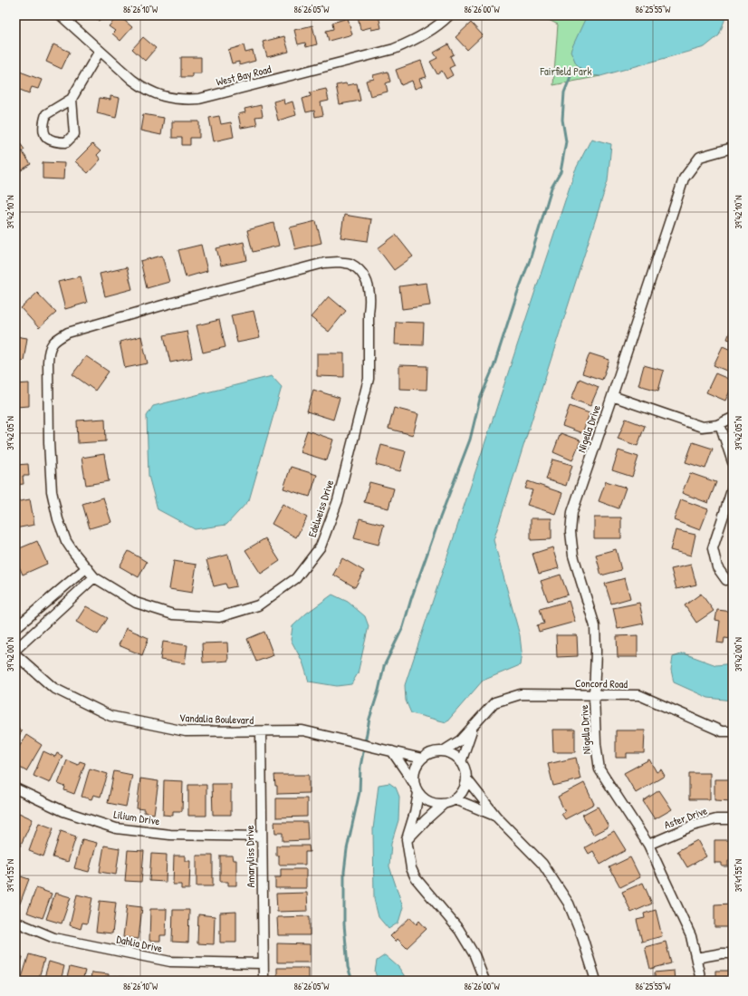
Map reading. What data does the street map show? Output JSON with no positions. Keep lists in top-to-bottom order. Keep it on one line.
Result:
{"streets":{"street":["West Bay Road","Nigella Drive","Edelweiss Drive","Concord Road","Vandalia Boulevard","Lilium Drive","Aster Drive","Amaryliss Drive","Dahlia Drive"]},"crossings":[["Nigella Drive","Concord Road"],["Nigella Drive","Aster Drive"],["Concord Road","Vandalia Boulevard"],["Vandalia Boulevard","Amaryliss Drive"],["Lilium Drive","Amaryliss Drive"],["Amaryliss Drive","Dahlia Drive"]],"parks":["Fairfield Park"],"coordinates":["86°26'10\"W","86°26'05\"W","86°26'00\"W","86°25'55\"W","39°42'10\"N","39°42'05\"N","39°42'00\"N","39°41'55\"N"]}
